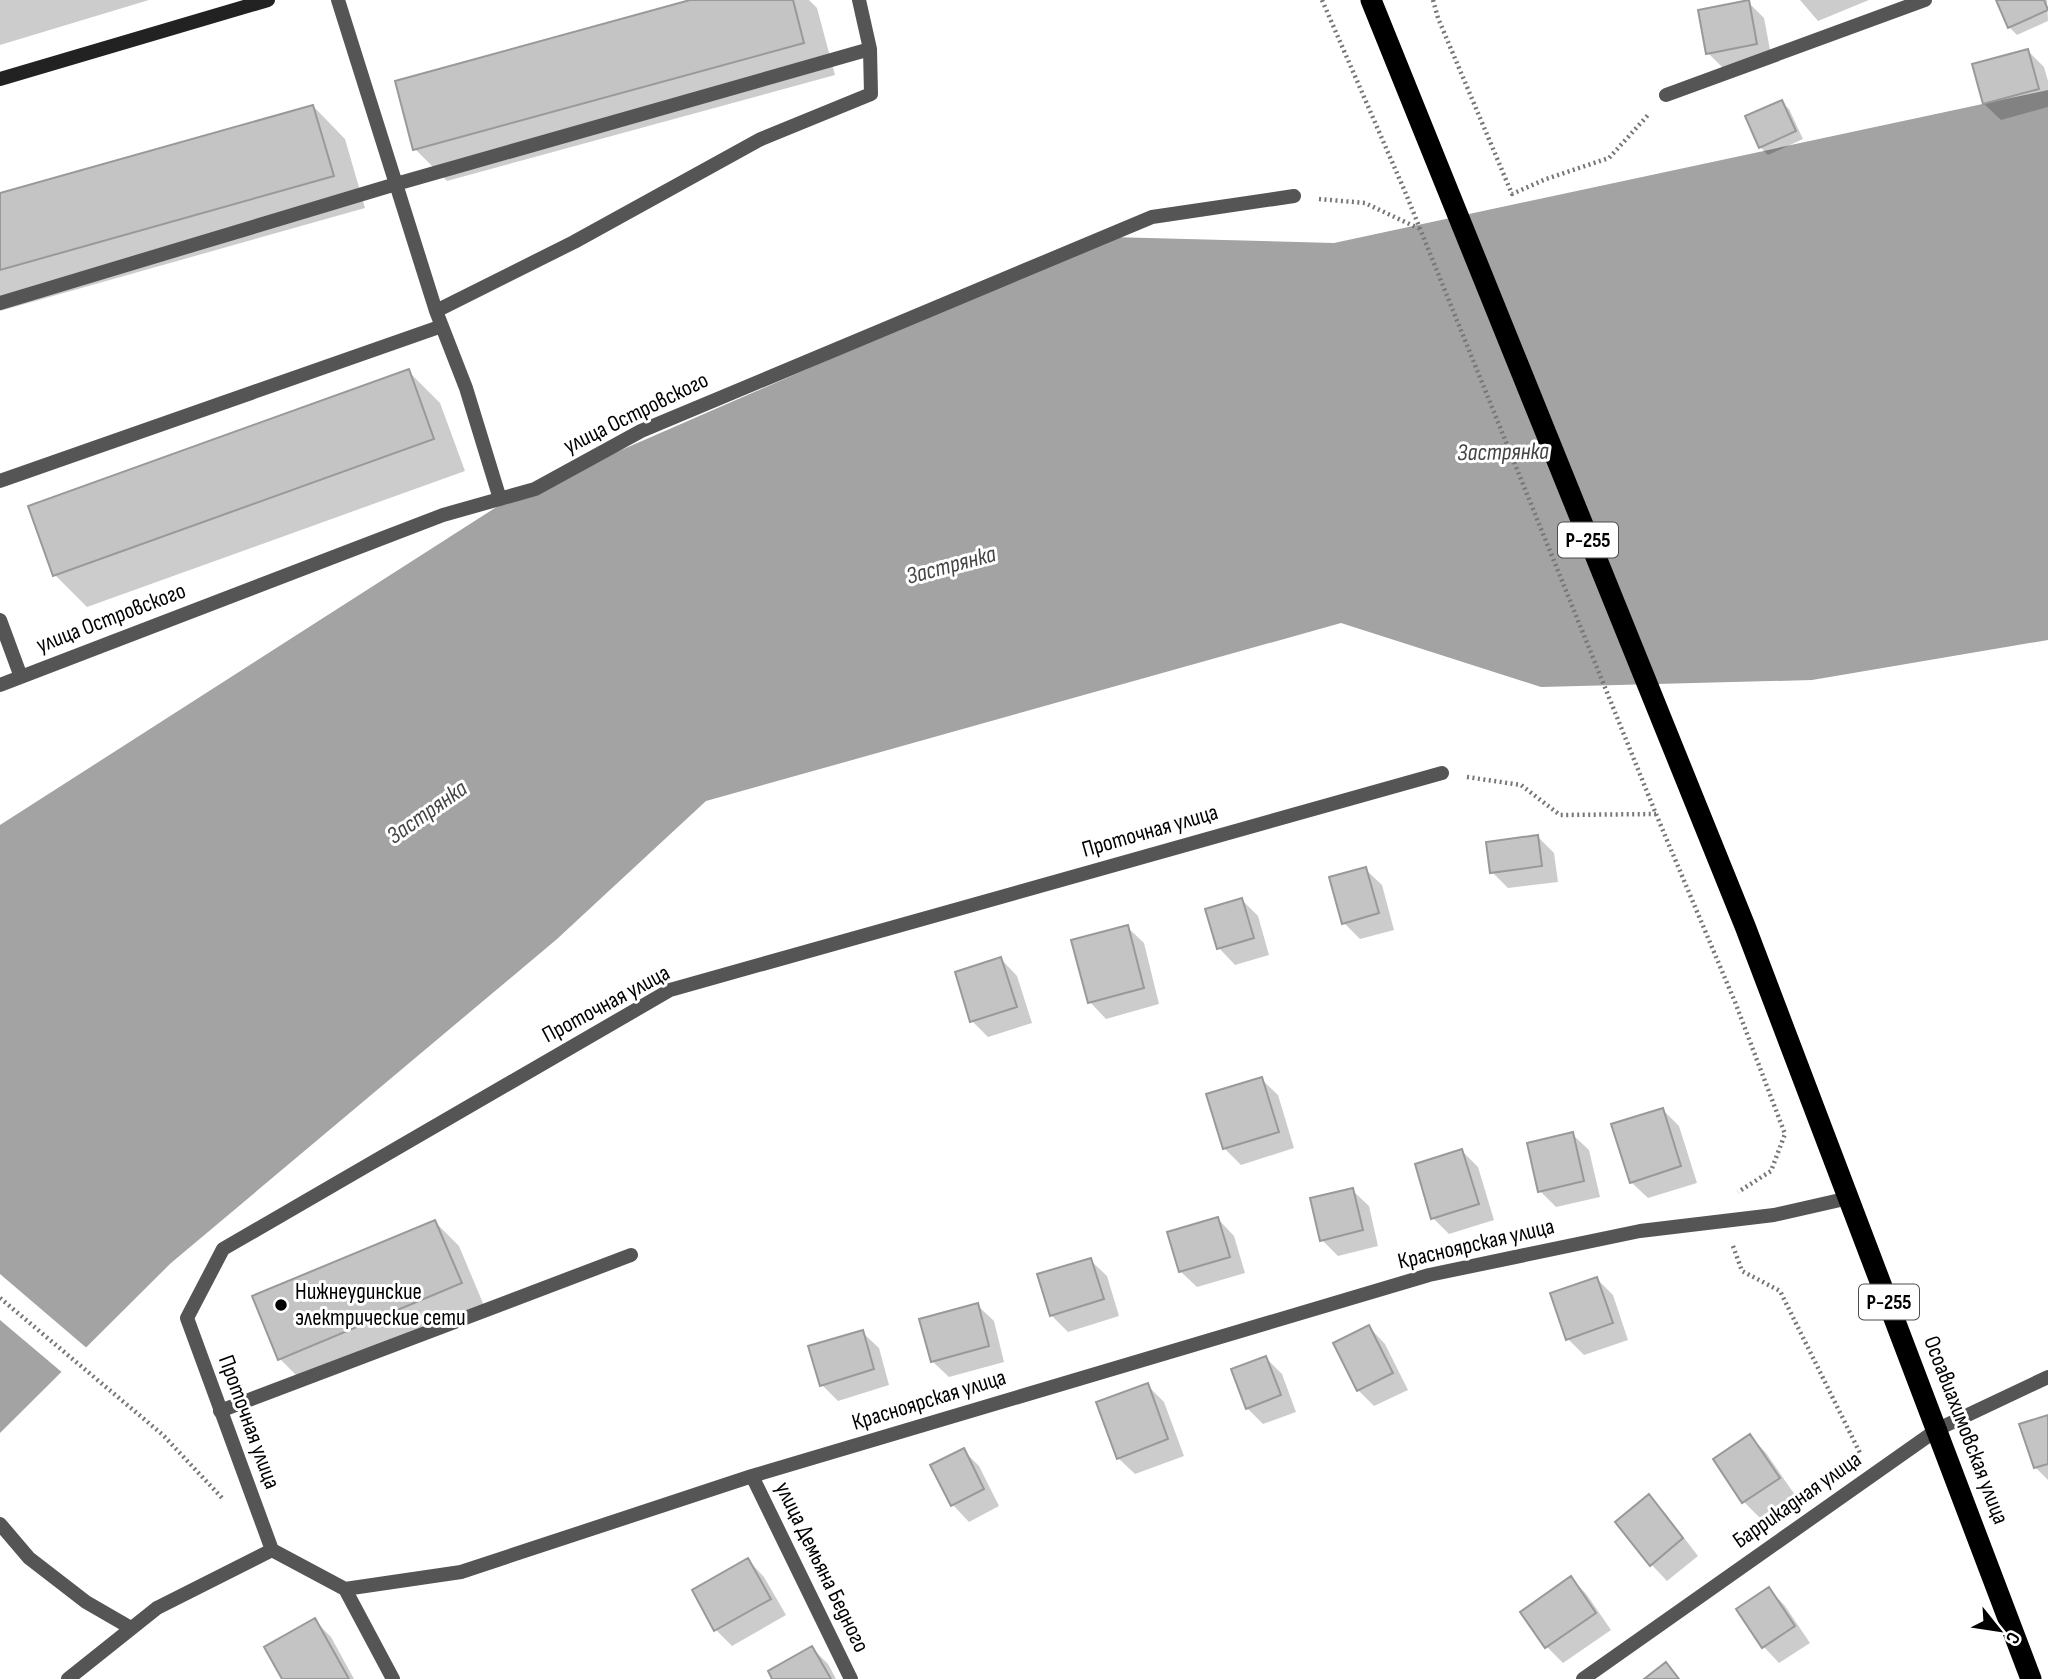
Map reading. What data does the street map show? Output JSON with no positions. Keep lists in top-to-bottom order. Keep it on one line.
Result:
{"streets":{"highway":["Р-255","Осоавиахимовская улица"],"street":["улица Островского","Проточная улица","Красноярская улица","Баррикадная улица","улица Демьяна Бедного"]},"crossings":[["Красноярская улица","Осоавиахимовская улица"],["Красноярская улица","улица Демьяна Бедного"],["Осоавиахимовская улица","Баррикадная улица"]],"water":["Застрянка"],"places":["Нижнеудинские электрические сети"],"north":"bottom right"}
